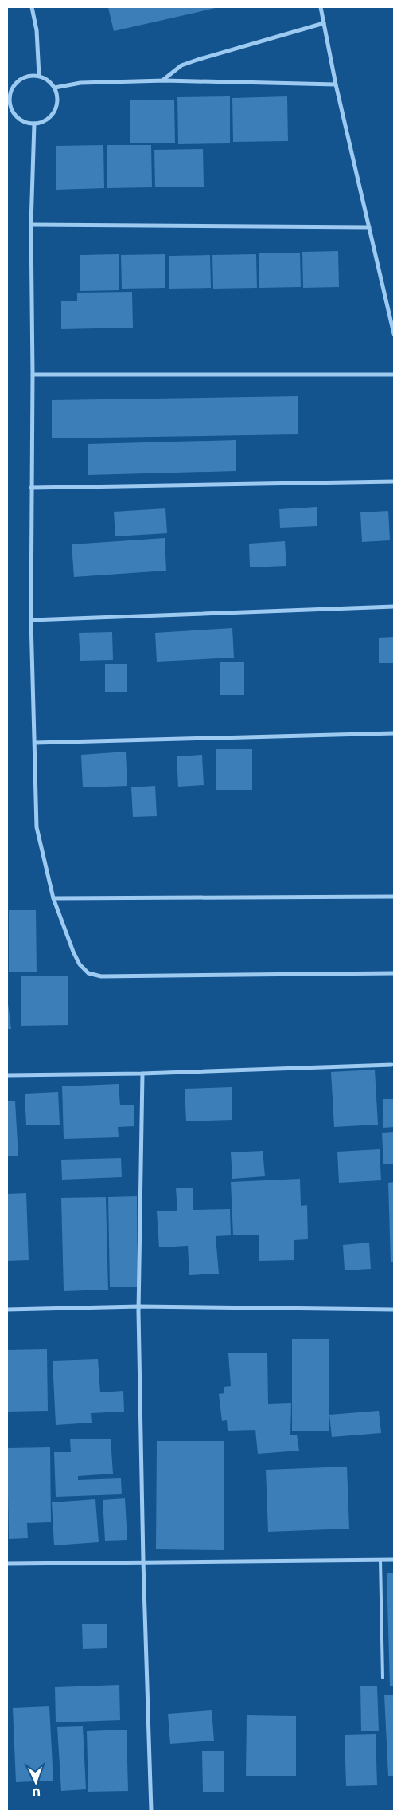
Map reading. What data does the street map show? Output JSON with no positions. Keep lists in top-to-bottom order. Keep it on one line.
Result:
{"north":"bottom"}
